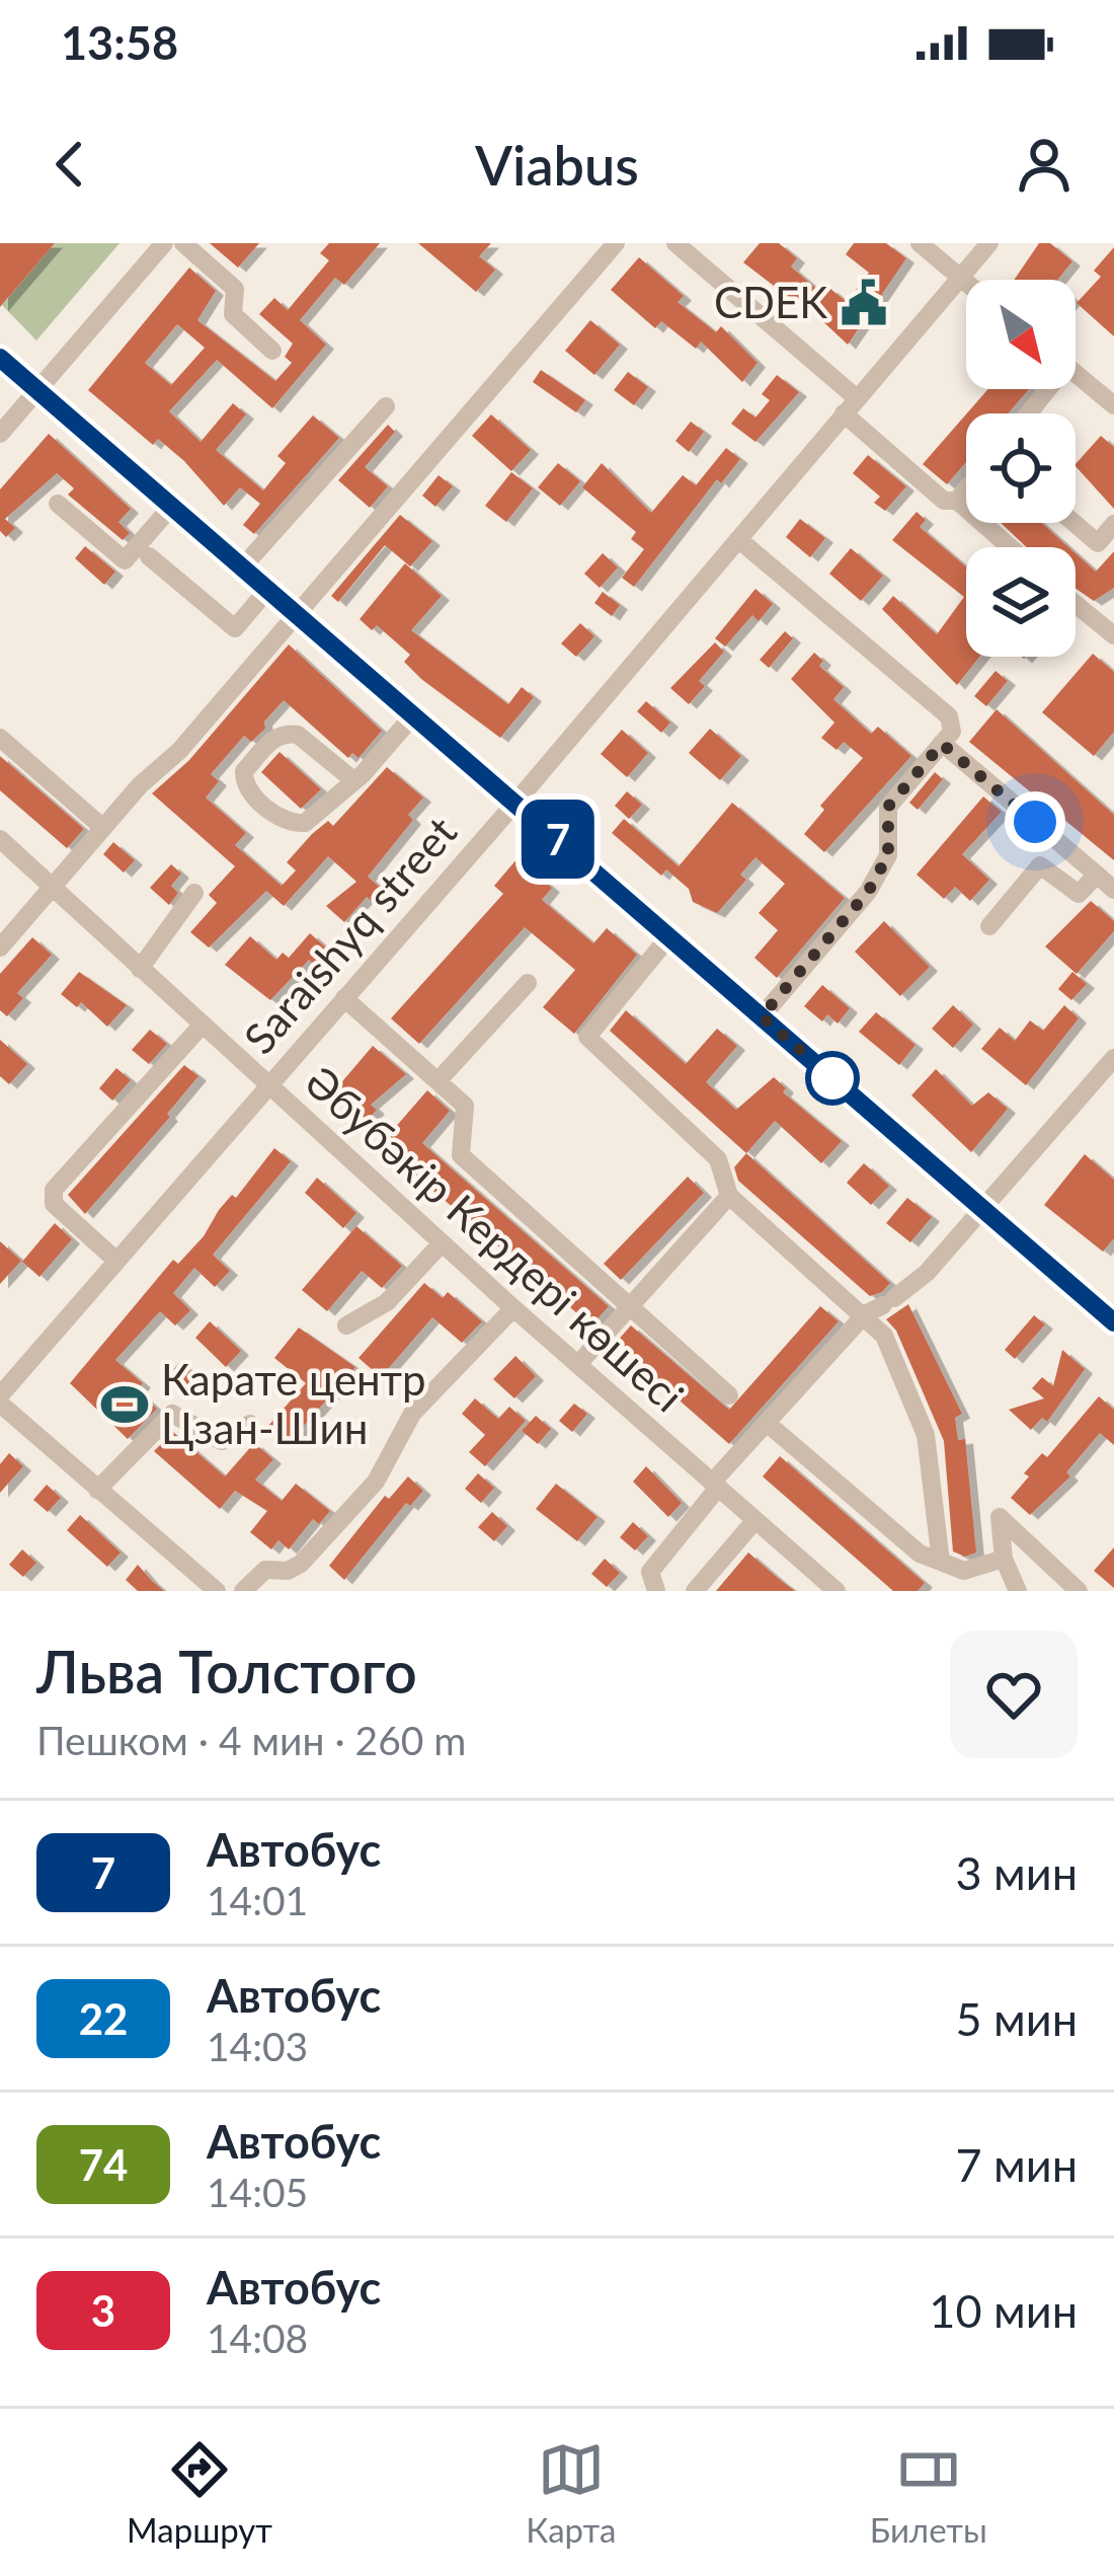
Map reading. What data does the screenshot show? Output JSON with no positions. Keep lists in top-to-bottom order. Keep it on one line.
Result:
{"streets":{"street":["Saraishyq street","Әбубәкір Кердері көшесі"]},"crossings":[["Saraishyq street","Әбубәкір Кердері көшесі"]],"places":{"public building":["CDEK"],"sports":["Карате центр Цзан-Шин"]},"lines":["bus line 7"],"north":"bottom right","page":{"status":"13:58","header":"Viabus","on_map":"7","heading":["Льва Толстого","Пешком · 4 мин · 260 m"],"list":[{"mark":"7","name":"Автобус","note":"14:01","value":"3 мин"},{"mark":"22","name":"Автобус","note":"14:03","value":"5 мин"},{"mark":"74","name":"Автобус","note":"14:05","value":"7 мин"},{"mark":"3","name":"Автобус","note":"14:08","value":"10 мин"}],"tabs":["Маршрут","Карта","Билеты"]}}
